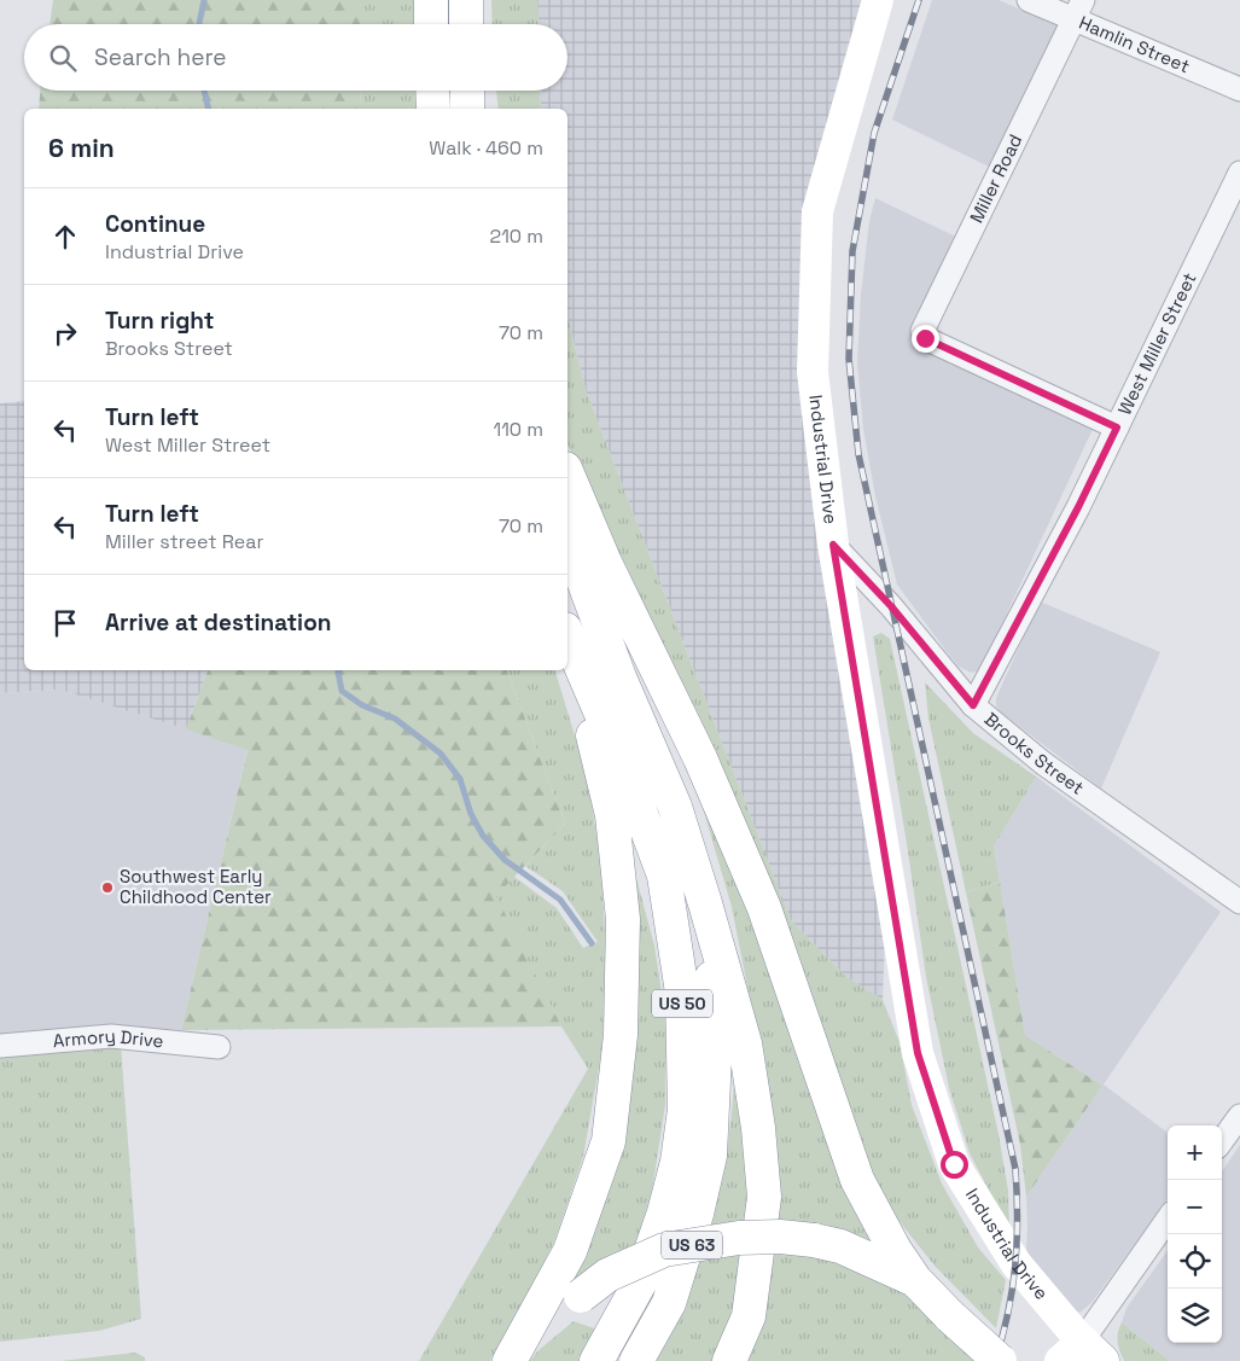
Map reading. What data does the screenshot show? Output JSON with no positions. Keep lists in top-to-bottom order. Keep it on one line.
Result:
{"streets":{"highway":["US 50","US 63"],"main road":["Industrial Drive"],"street":["Hamlin Street","Miller Road","West Miller Street","Brooks Street","Armory Drive"]},"crossings":[["Hamlin Street","Miller Road"],["Miller Road","West Miller Street"],["West Miller Street","Brooks Street"],["Industrial Drive","Brooks Street"]],"places":["Southwest Early Childhood Center"],"page":{"search":"Search here","heading":["6 min","Walk · 460 m"],"list":[["Continue","Industrial Drive","210 m"],["Turn right","Brooks Street","70 m"],["Turn left","West Miller Street","110 m"],["Turn left","Miller street Rear","70 m"],"Arrive at destination"],"map_buttons":["+","−"]}}
